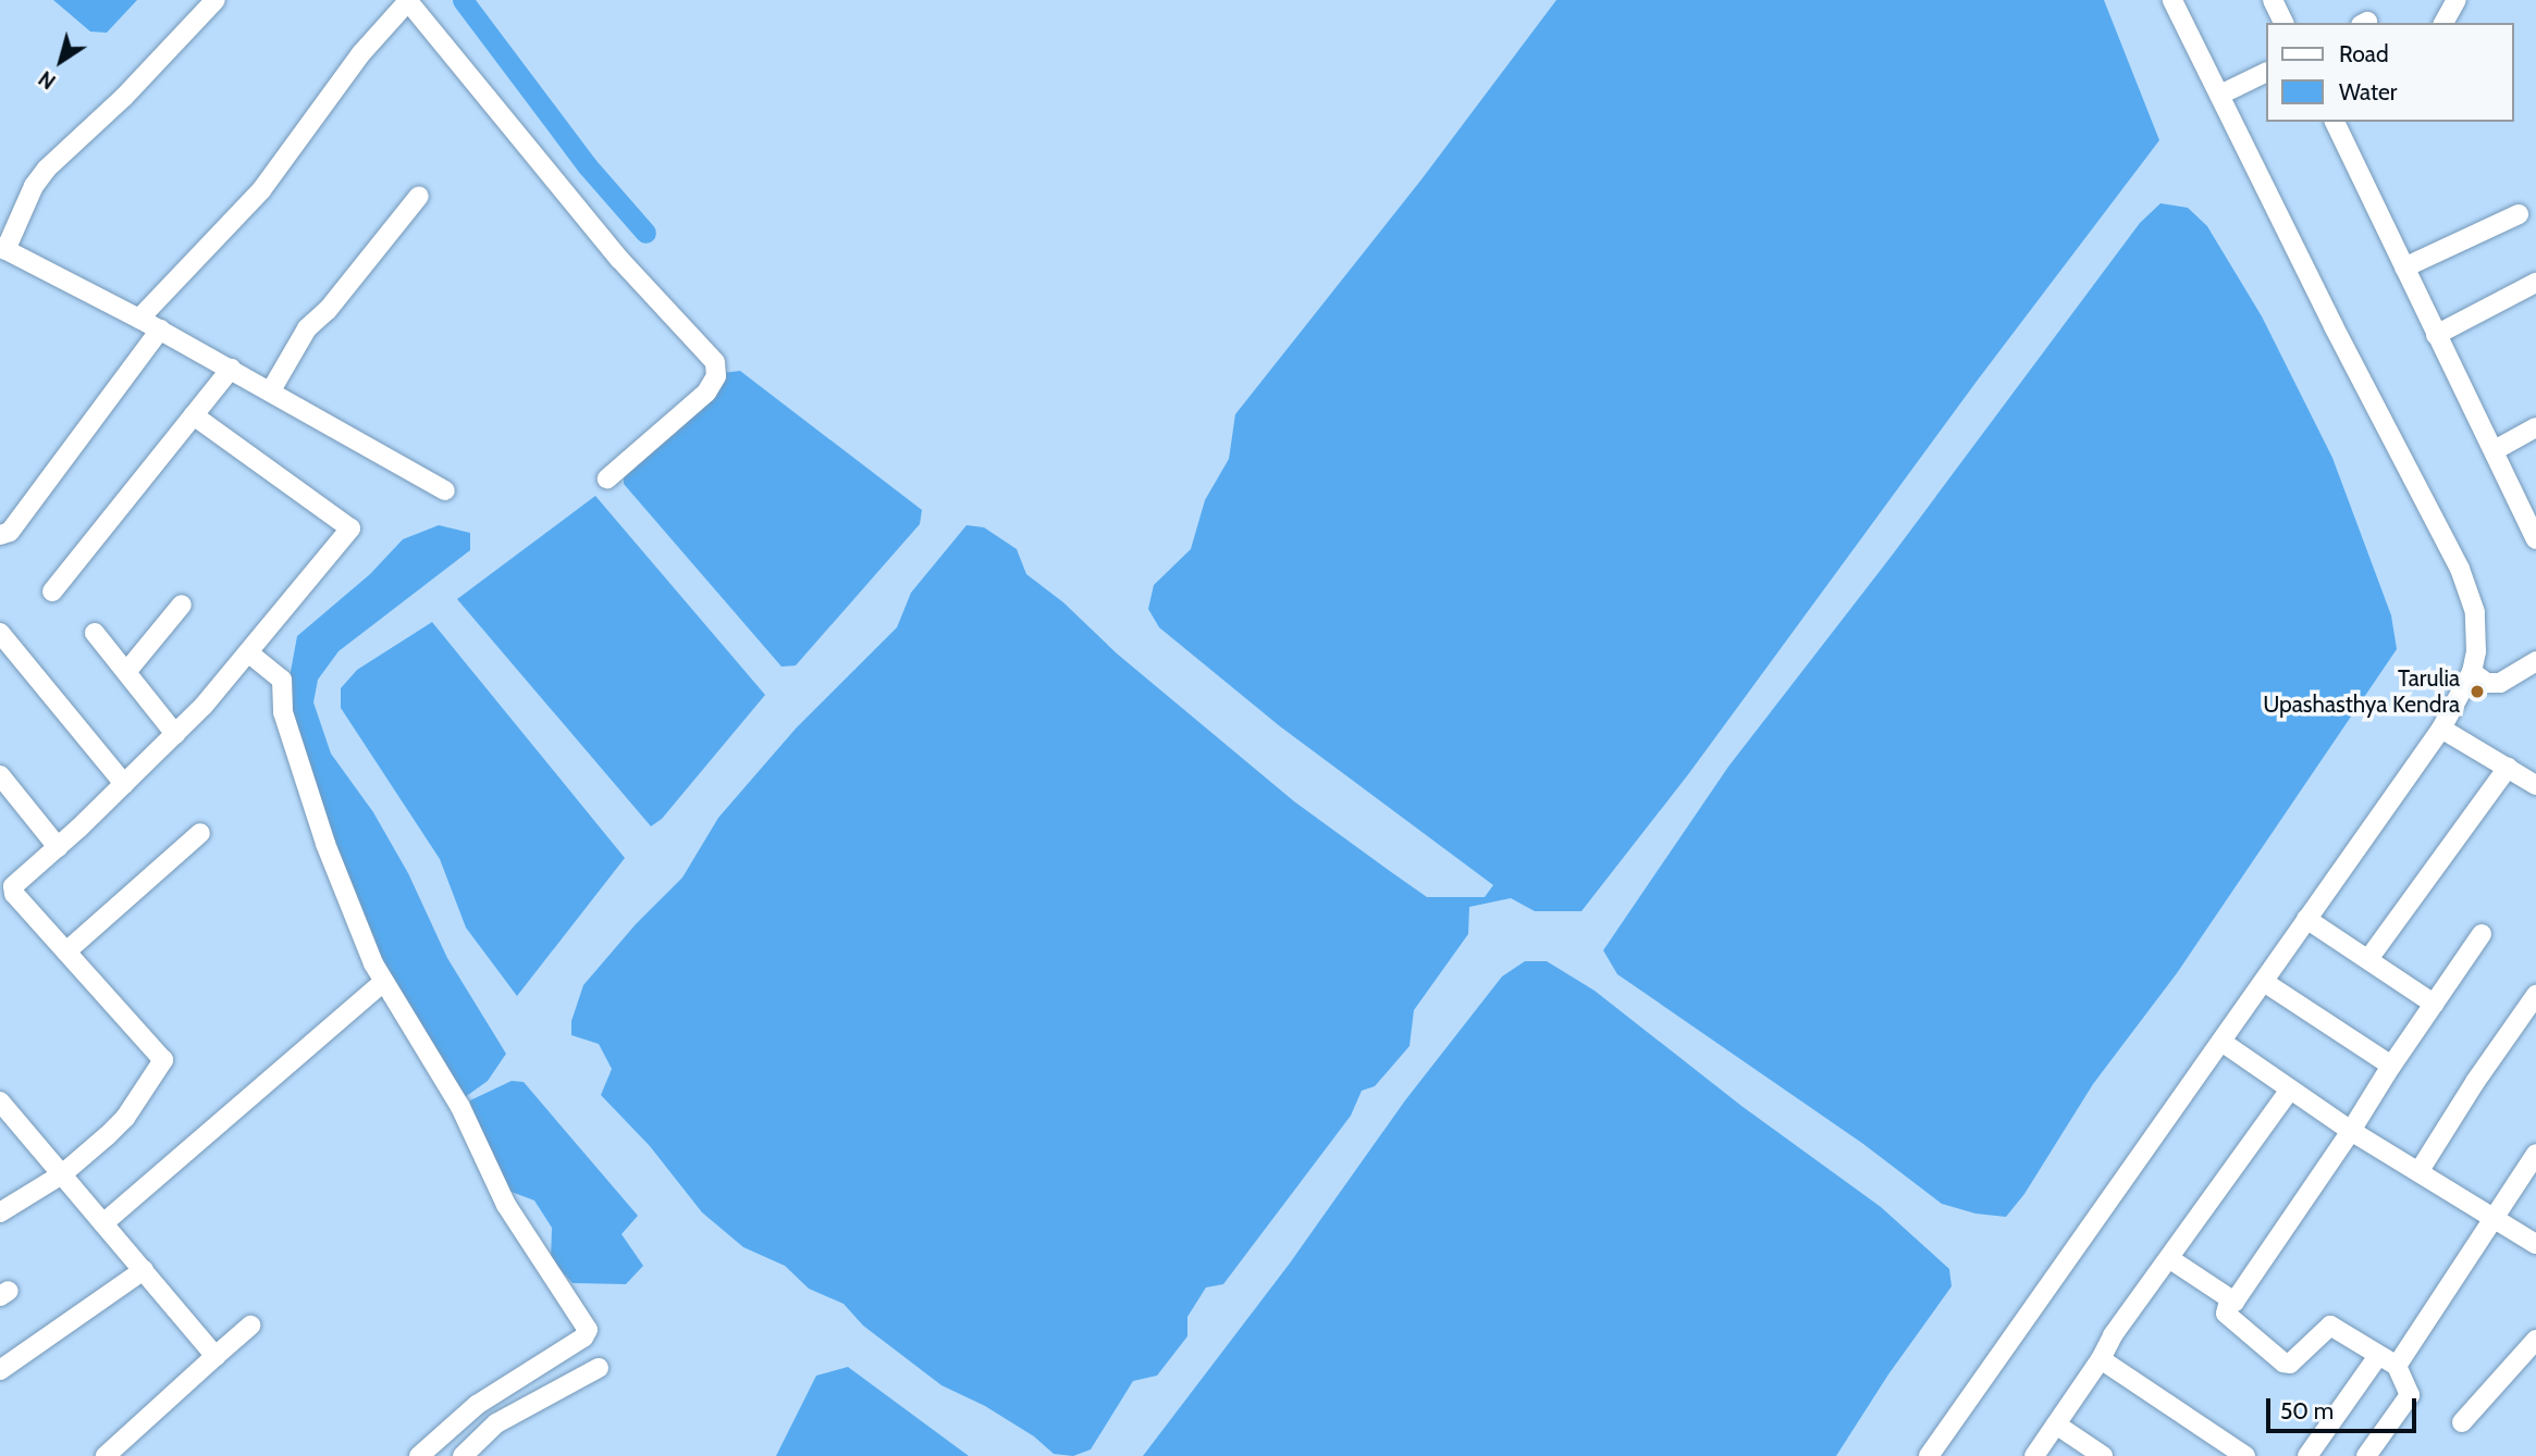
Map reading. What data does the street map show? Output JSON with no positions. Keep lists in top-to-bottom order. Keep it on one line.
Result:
{"places":["Tarulia Upashasthya Kendra"],"legend":["Road","Water"],"scale_bar":"50 m","north":"bottom left"}
